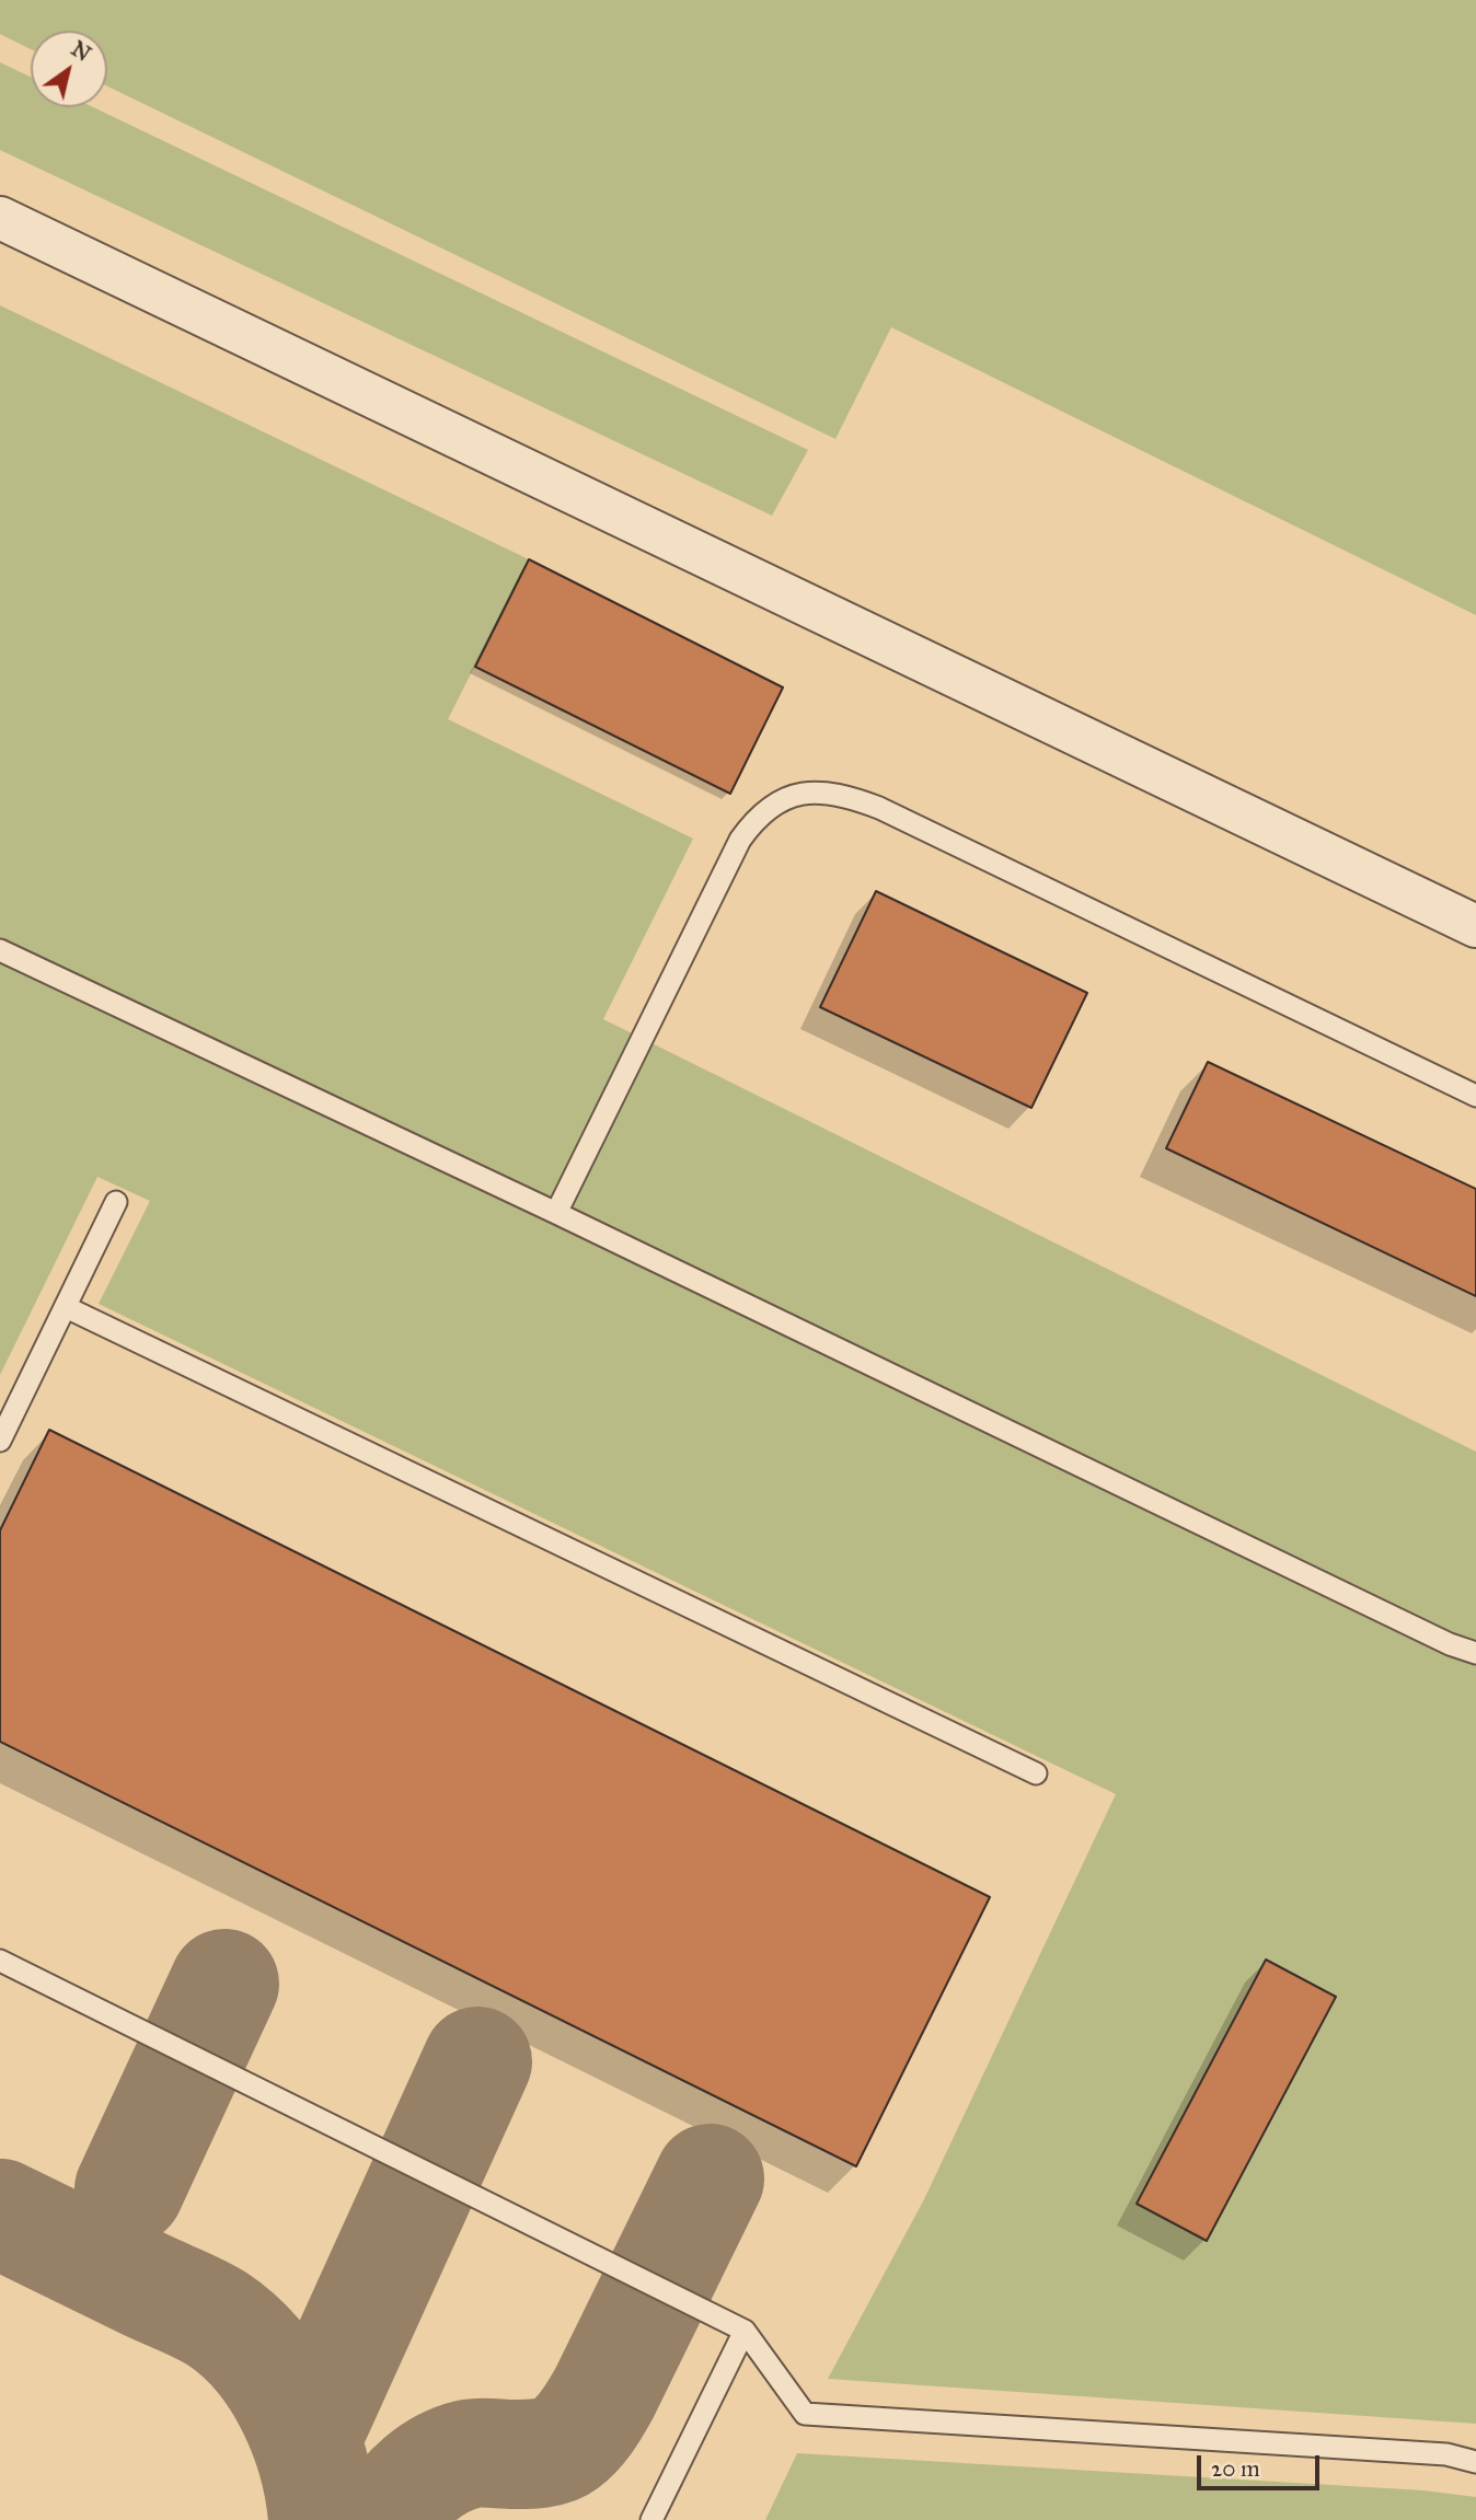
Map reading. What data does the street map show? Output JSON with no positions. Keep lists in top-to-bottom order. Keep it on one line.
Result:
{"scale_bar":"20 m","north":"top right"}
